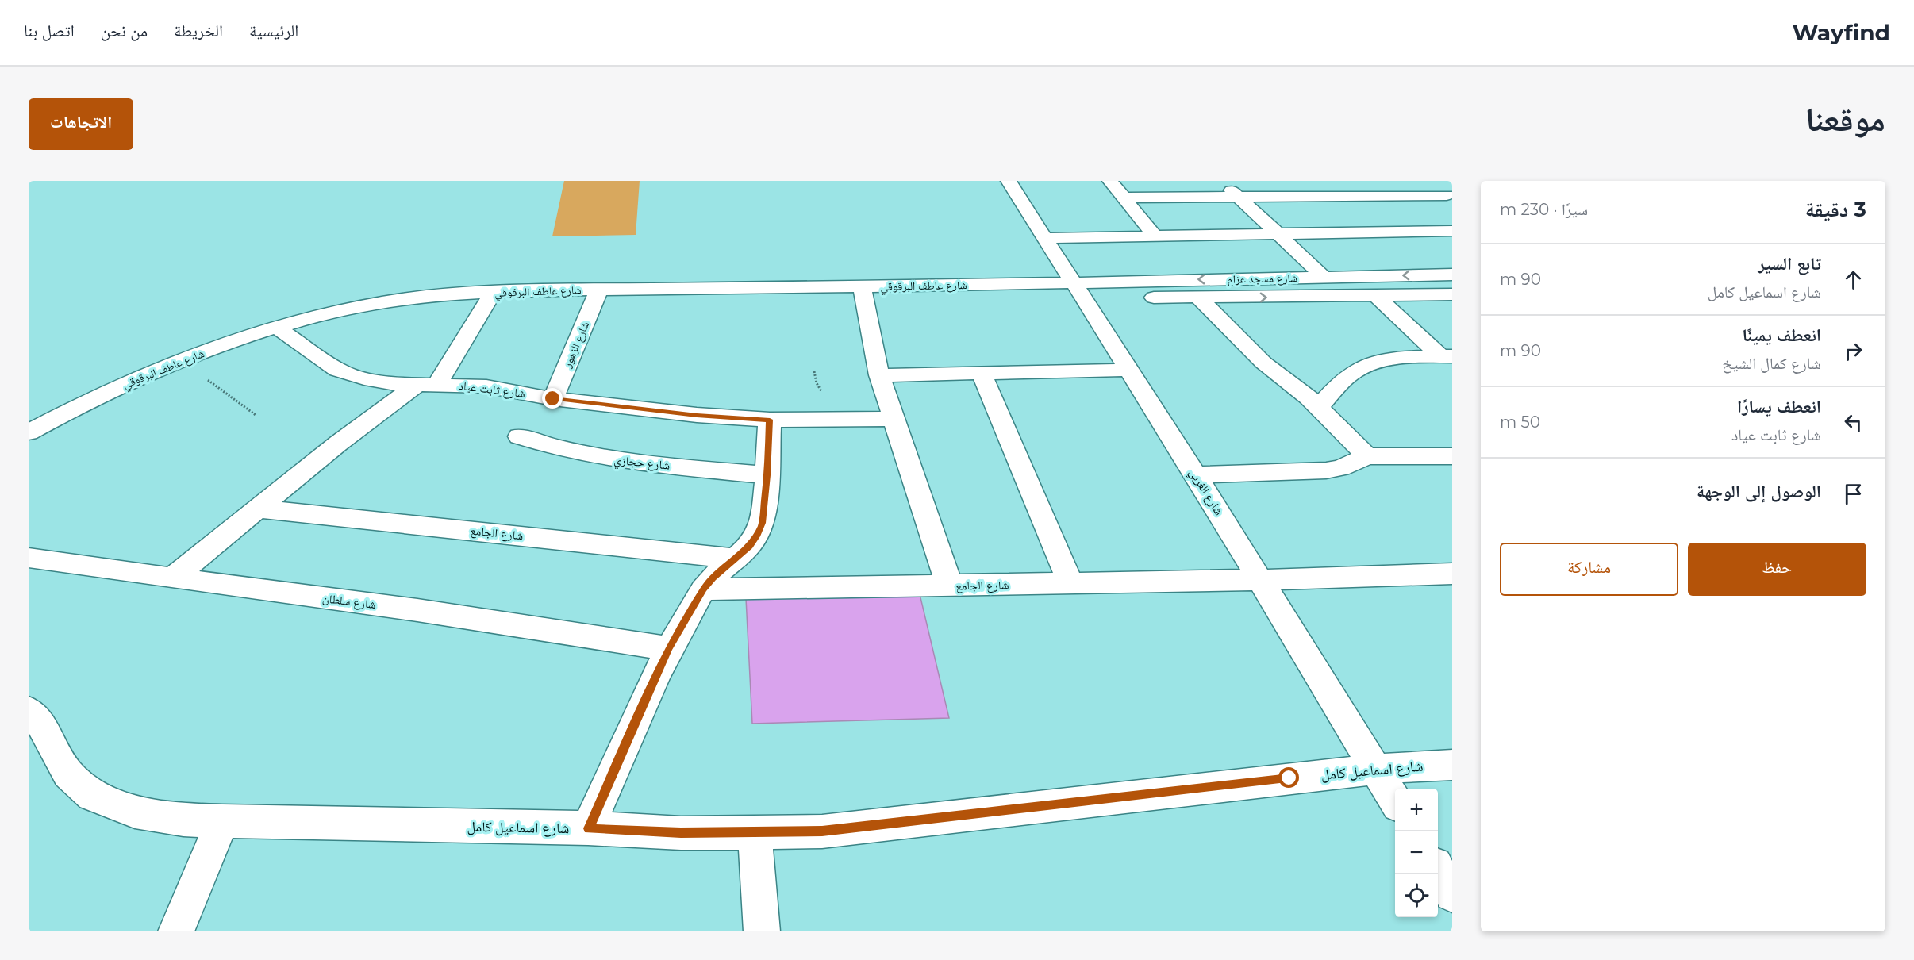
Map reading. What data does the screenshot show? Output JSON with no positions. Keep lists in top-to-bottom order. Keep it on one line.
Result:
{"streets":{"street":["شارع مسجد عزام","شارع عاطف البرقوقي","شارع الزهور","شارع ثابت عياد","شارع حجازي","شارع الغربي","شارع الجامع","شارع سلطان","شارع اسماعيل كامل"]},"crossings":[["شارع مسجد عزام","شارع عاطف البرقوقي"],["شارع مسجد عزام","شارع الغربي"],["شارع عاطف البرقوقي","شارع الزهور"],["شارع عاطف البرقوقي","شارع ثابت عياد"],["شارع عاطف البرقوقي","شارع الغربي"],["شارع الزهور","شارع ثابت عياد"],["شارع الغربي","شارع الجامع"],["شارع الغربي","شارع اسماعيل كامل"]],"page":{"header":"Wayfind","nav":["الرئيسية","الخريطة","من نحن","اتصل بنا"],"title":"موقعنا","buttons":["الاتجاهات",["حفظ","مشاركة"]],"heading":["3 دقيقة","سيرًا · 230 m"],"list":[["تابع السير","شارع اسماعيل كامل","90 m"],["انعطف يمينًا","شارع كمال الشيخ","90 m"],["انعطف يسارًا","شارع ثابت عياد","50 m"],"الوصول إلى الوجهة"],"map_buttons":["+","−"]}}
